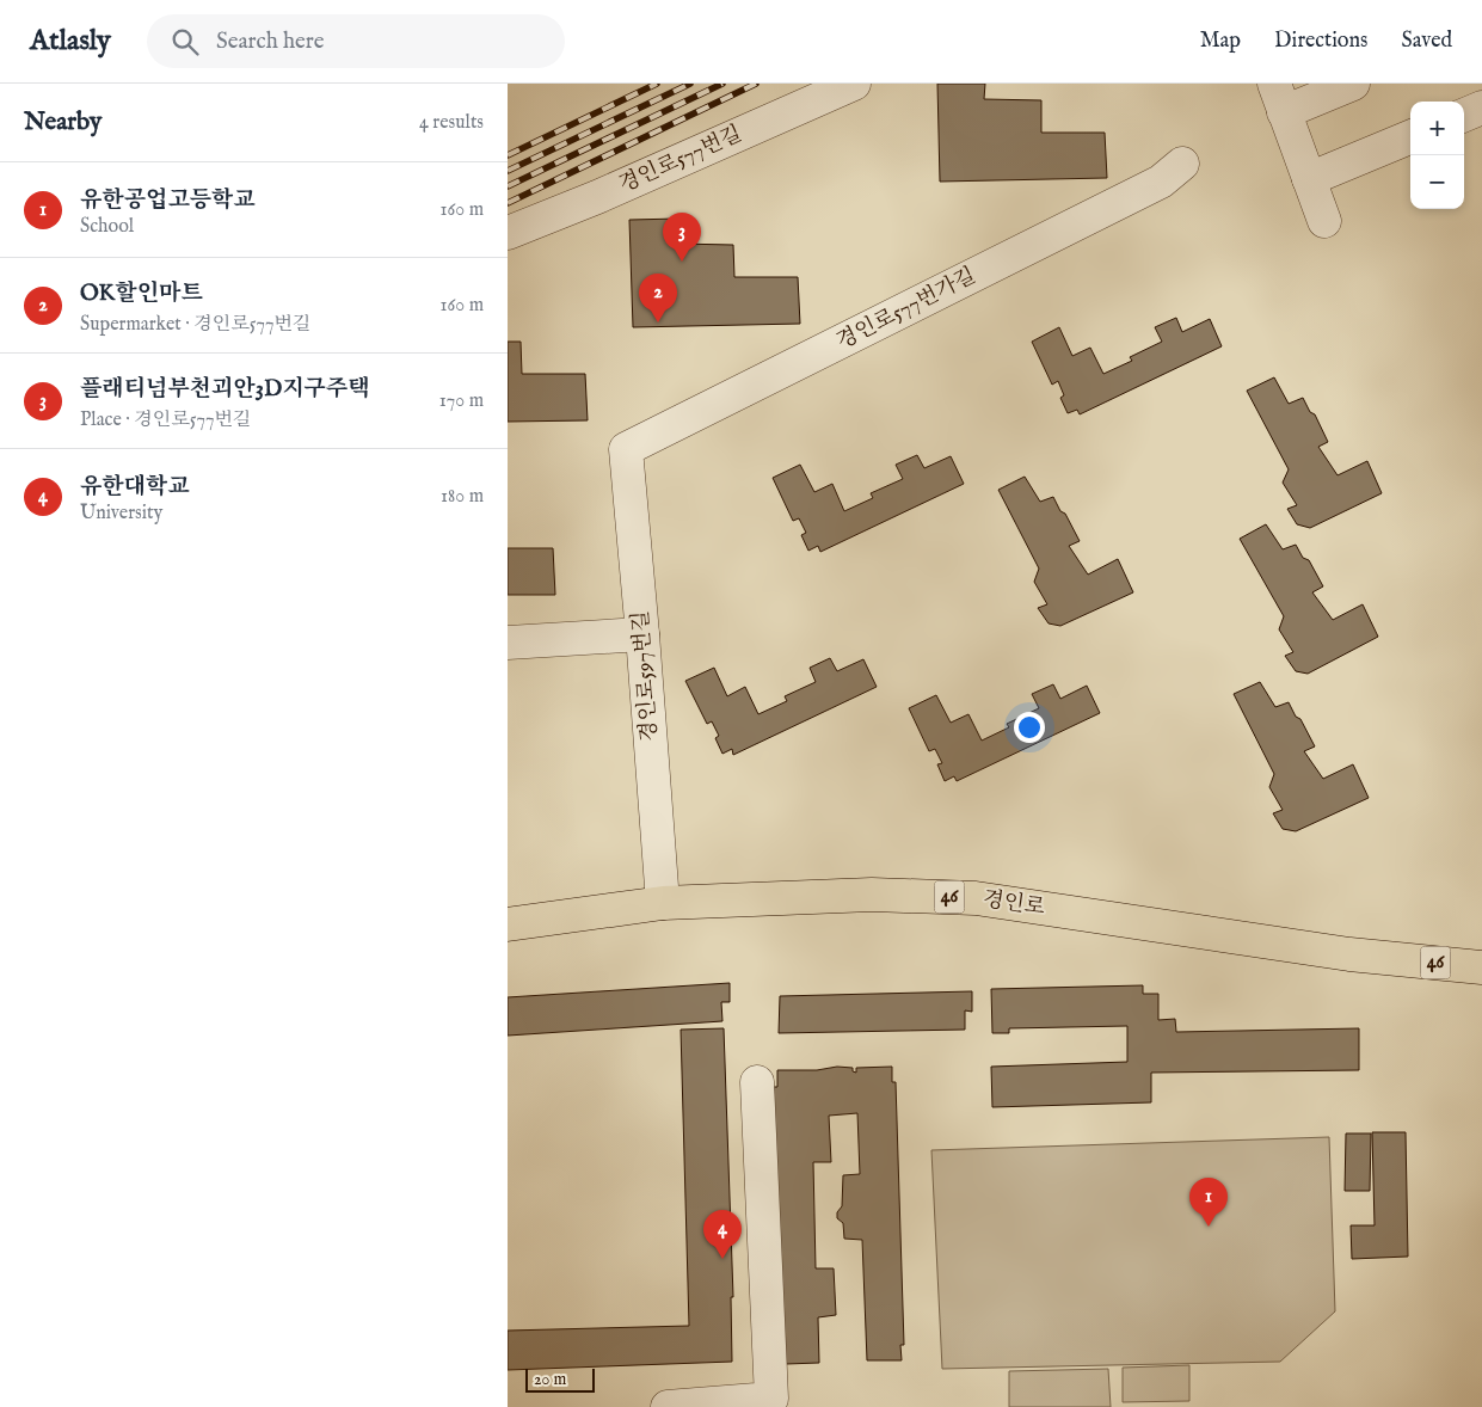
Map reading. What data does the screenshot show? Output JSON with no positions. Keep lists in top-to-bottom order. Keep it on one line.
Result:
{"streets":{"main road":["46","경인로"],"street":["경인로577번길","경인로577번가길","경인로597번길"]},"crossings":[["경인로577번가길","경인로597번길"],["경인로597번길","경인로"]],"scale_bar":"20 m","page":{"header":"Atlasly","search":"Search here","nav":["Map","Directions","Saved"],"heading":["Nearby","4 results"],"map_buttons":["+","−"],"list":[{"mark":"1","name":"유한공업고등학교","note":"School","value":"160 m"},{"mark":"2","name":"OK할인마트","note":"Supermarket · 경인로577번길","value":"160 m"},{"mark":"3","name":"플래티넘부천괴안3D지구주택","note":"Place · 경인로577번길","value":"170 m"},{"mark":"4","name":"유한대학교","note":"University","value":"180 m"}],"pins":["3","2","1","4"],"scale":"20 m"}}
